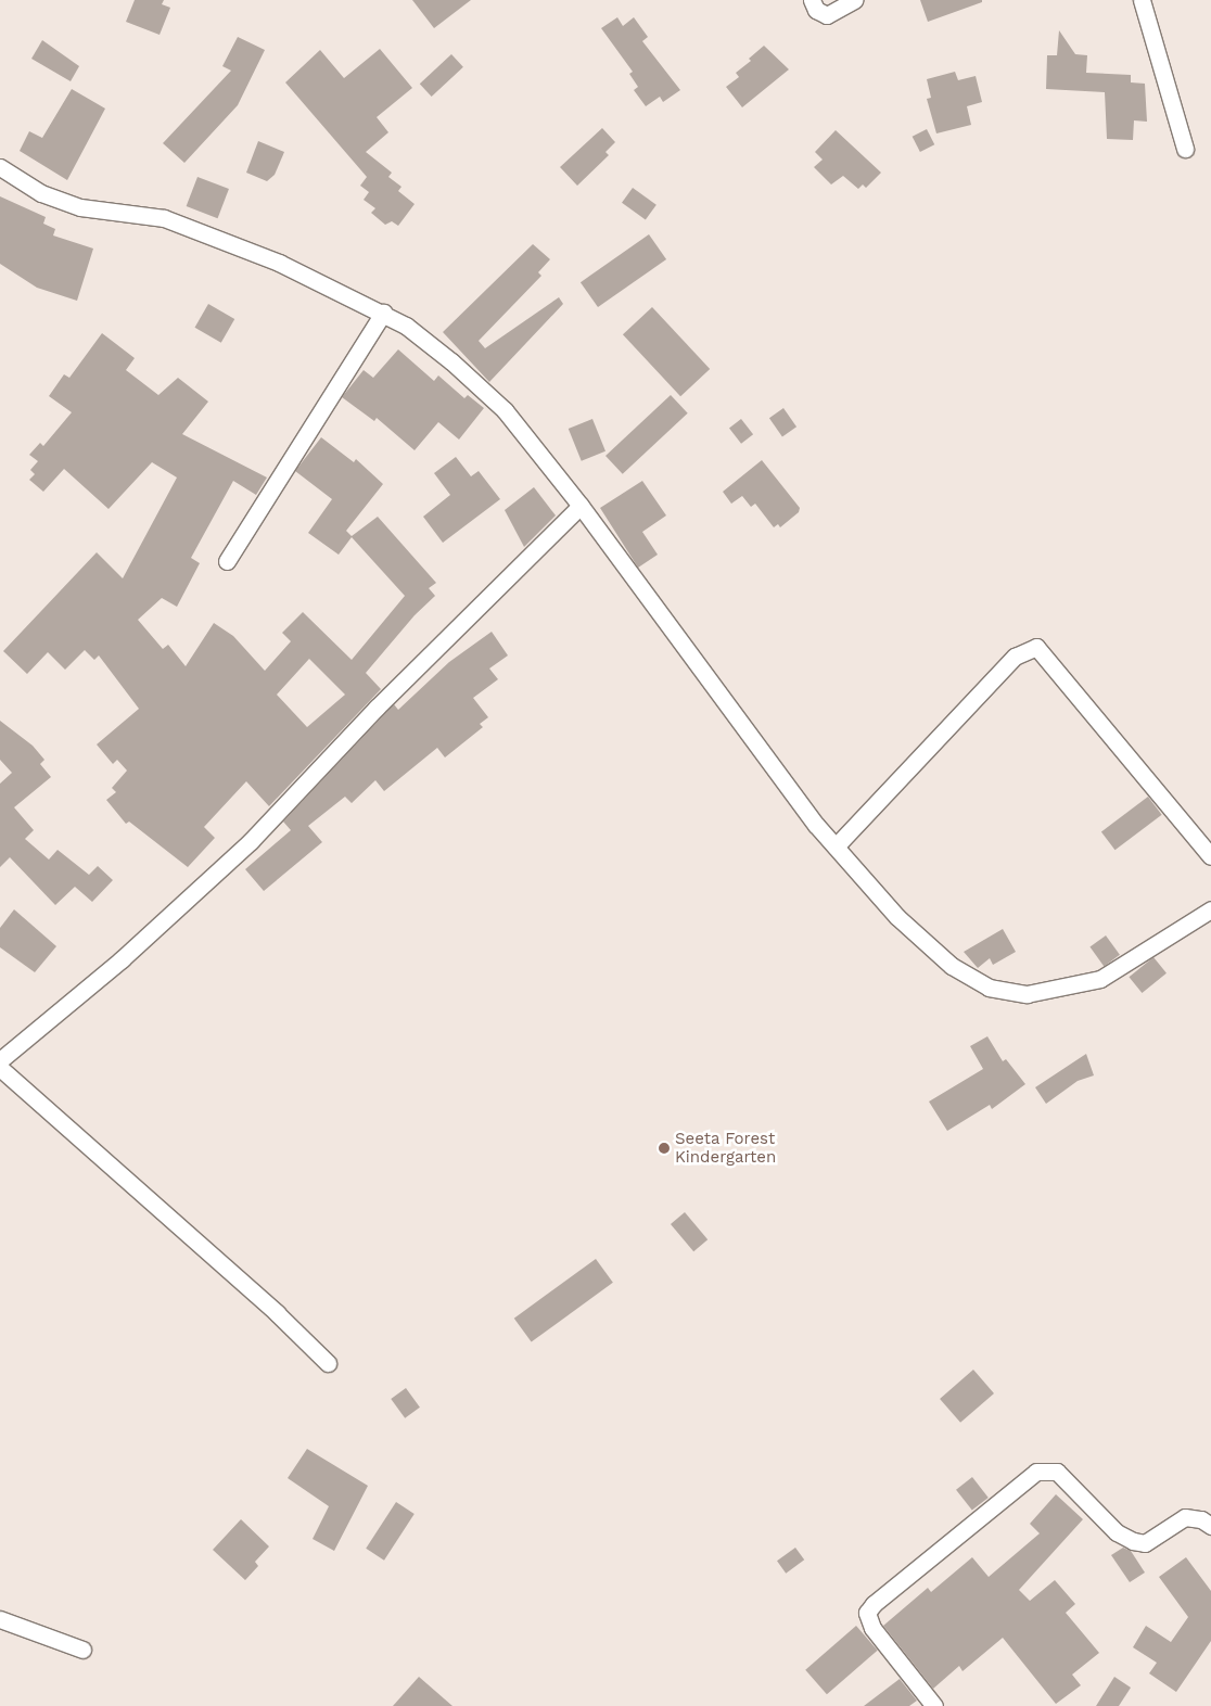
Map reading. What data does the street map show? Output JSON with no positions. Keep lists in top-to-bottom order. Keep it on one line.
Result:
{"places":["Seeta Forest Kindergarten"]}
